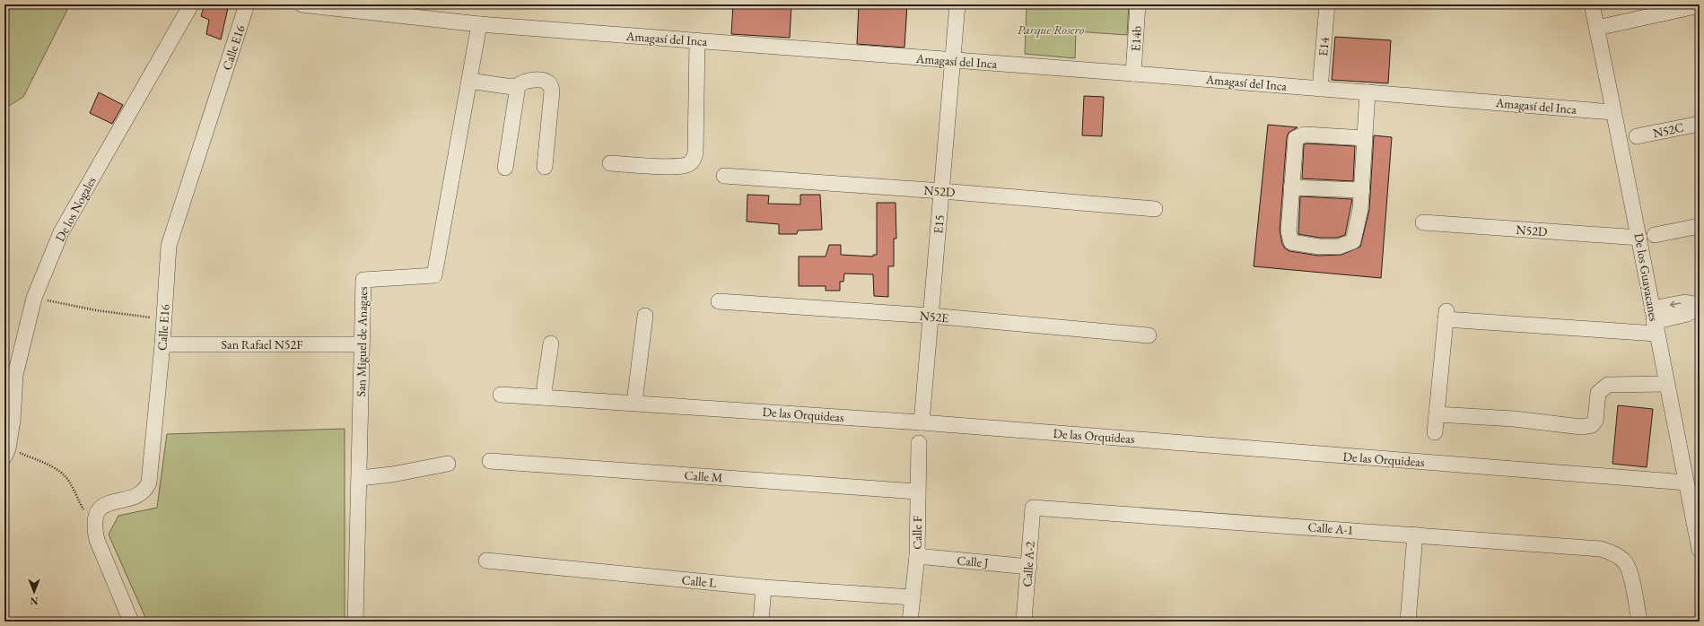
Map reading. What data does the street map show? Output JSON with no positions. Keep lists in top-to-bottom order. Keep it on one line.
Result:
{"streets":{"street":["Amagasí del Inca","E14b","E14","Calle E16","N52C","N52D","De los Nogales","E15","De los Guayacanes","N52E","San Miguel de Anagaes","San Rafael N52F","De las Orquideas","Calle M","Calle A-1","Calle F","Calle J","Calle A-2","Calle L"]},"crossings":[["Amagasí del Inca","E14b"],["Amagasí del Inca","E14"],["Amagasí del Inca","E15"],["Amagasí del Inca","De los Guayacanes"],["Amagasí del Inca","San Miguel de Anagaes"],["Calle E16","San Rafael N52F"],["N52D","E15"],["N52D","De los Guayacanes"],["E15","N52E"],["E15","De las Orquideas"],["De los Guayacanes","De las Orquideas"],["San Miguel de Anagaes","San Rafael N52F"],["Calle M","Calle F"],["Calle A-1","Calle A-2"],["Calle F","Calle J"],["Calle F","Calle L"],["Calle J","Calle A-2"]],"parks":["Parque Rosero"],"north":"bottom"}
